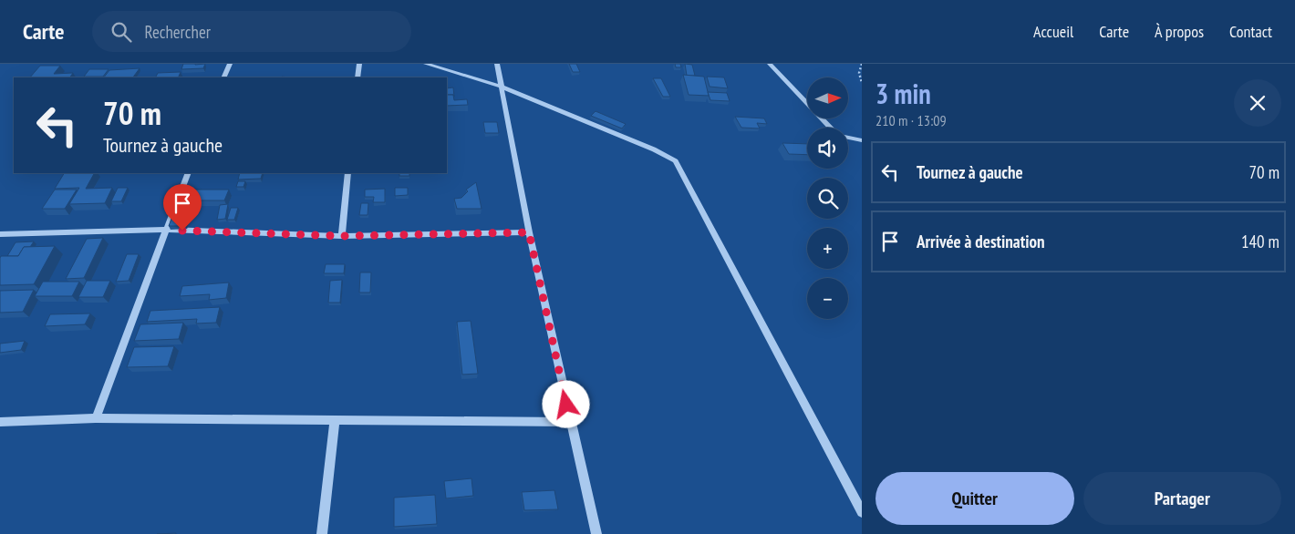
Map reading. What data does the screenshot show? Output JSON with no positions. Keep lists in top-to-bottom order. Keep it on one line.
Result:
{"north":"right","page":{"header":"Carte","search":"Rechercher","nav":["Accueil","Carte","À propos","Contact"],"heading":["3 min","210 m · 13:09"],"map_buttons":["+","−"],"turn":["70 m","Tournez à gauche"],"list":[{"name":"Tournez à gauche","value":"70 m"},{"name":"Arrivée à destination","value":"140 m"}],"buttons":["Quitter","Partager"]}}
